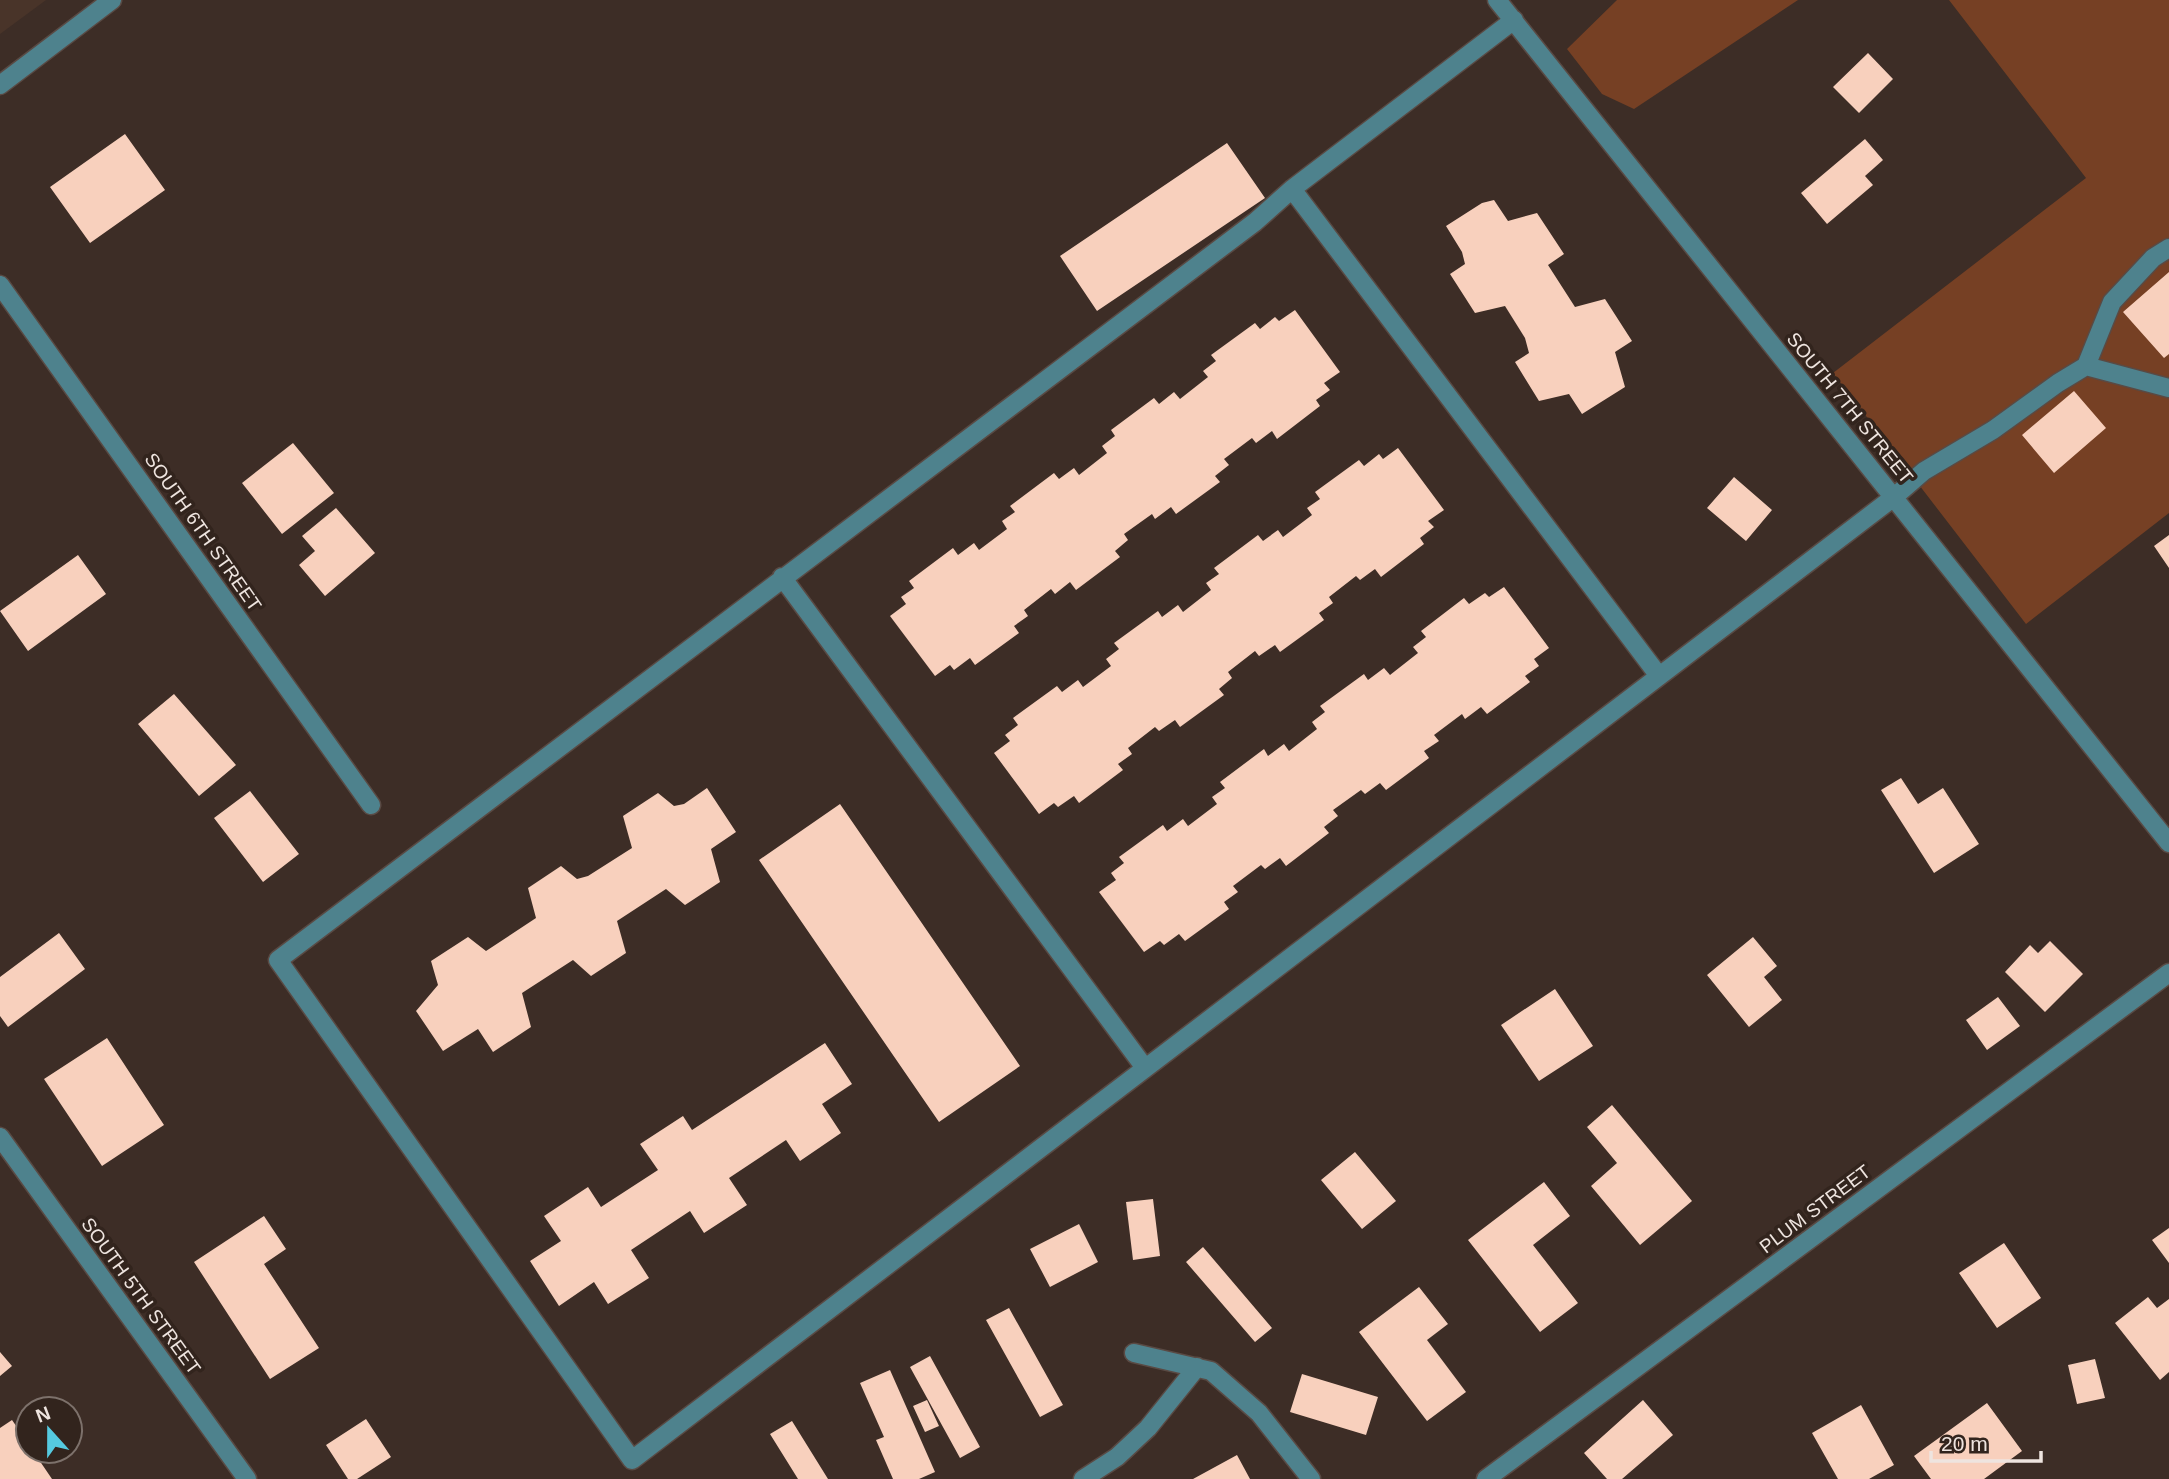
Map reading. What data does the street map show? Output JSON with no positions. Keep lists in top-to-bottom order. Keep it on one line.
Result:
{"streets":{"street":["SOUTH 7TH STREET","SOUTH 6TH STREET","PLUM STREET","SOUTH 5TH STREET"]},"scale_bar":"20 m","north":"top"}
